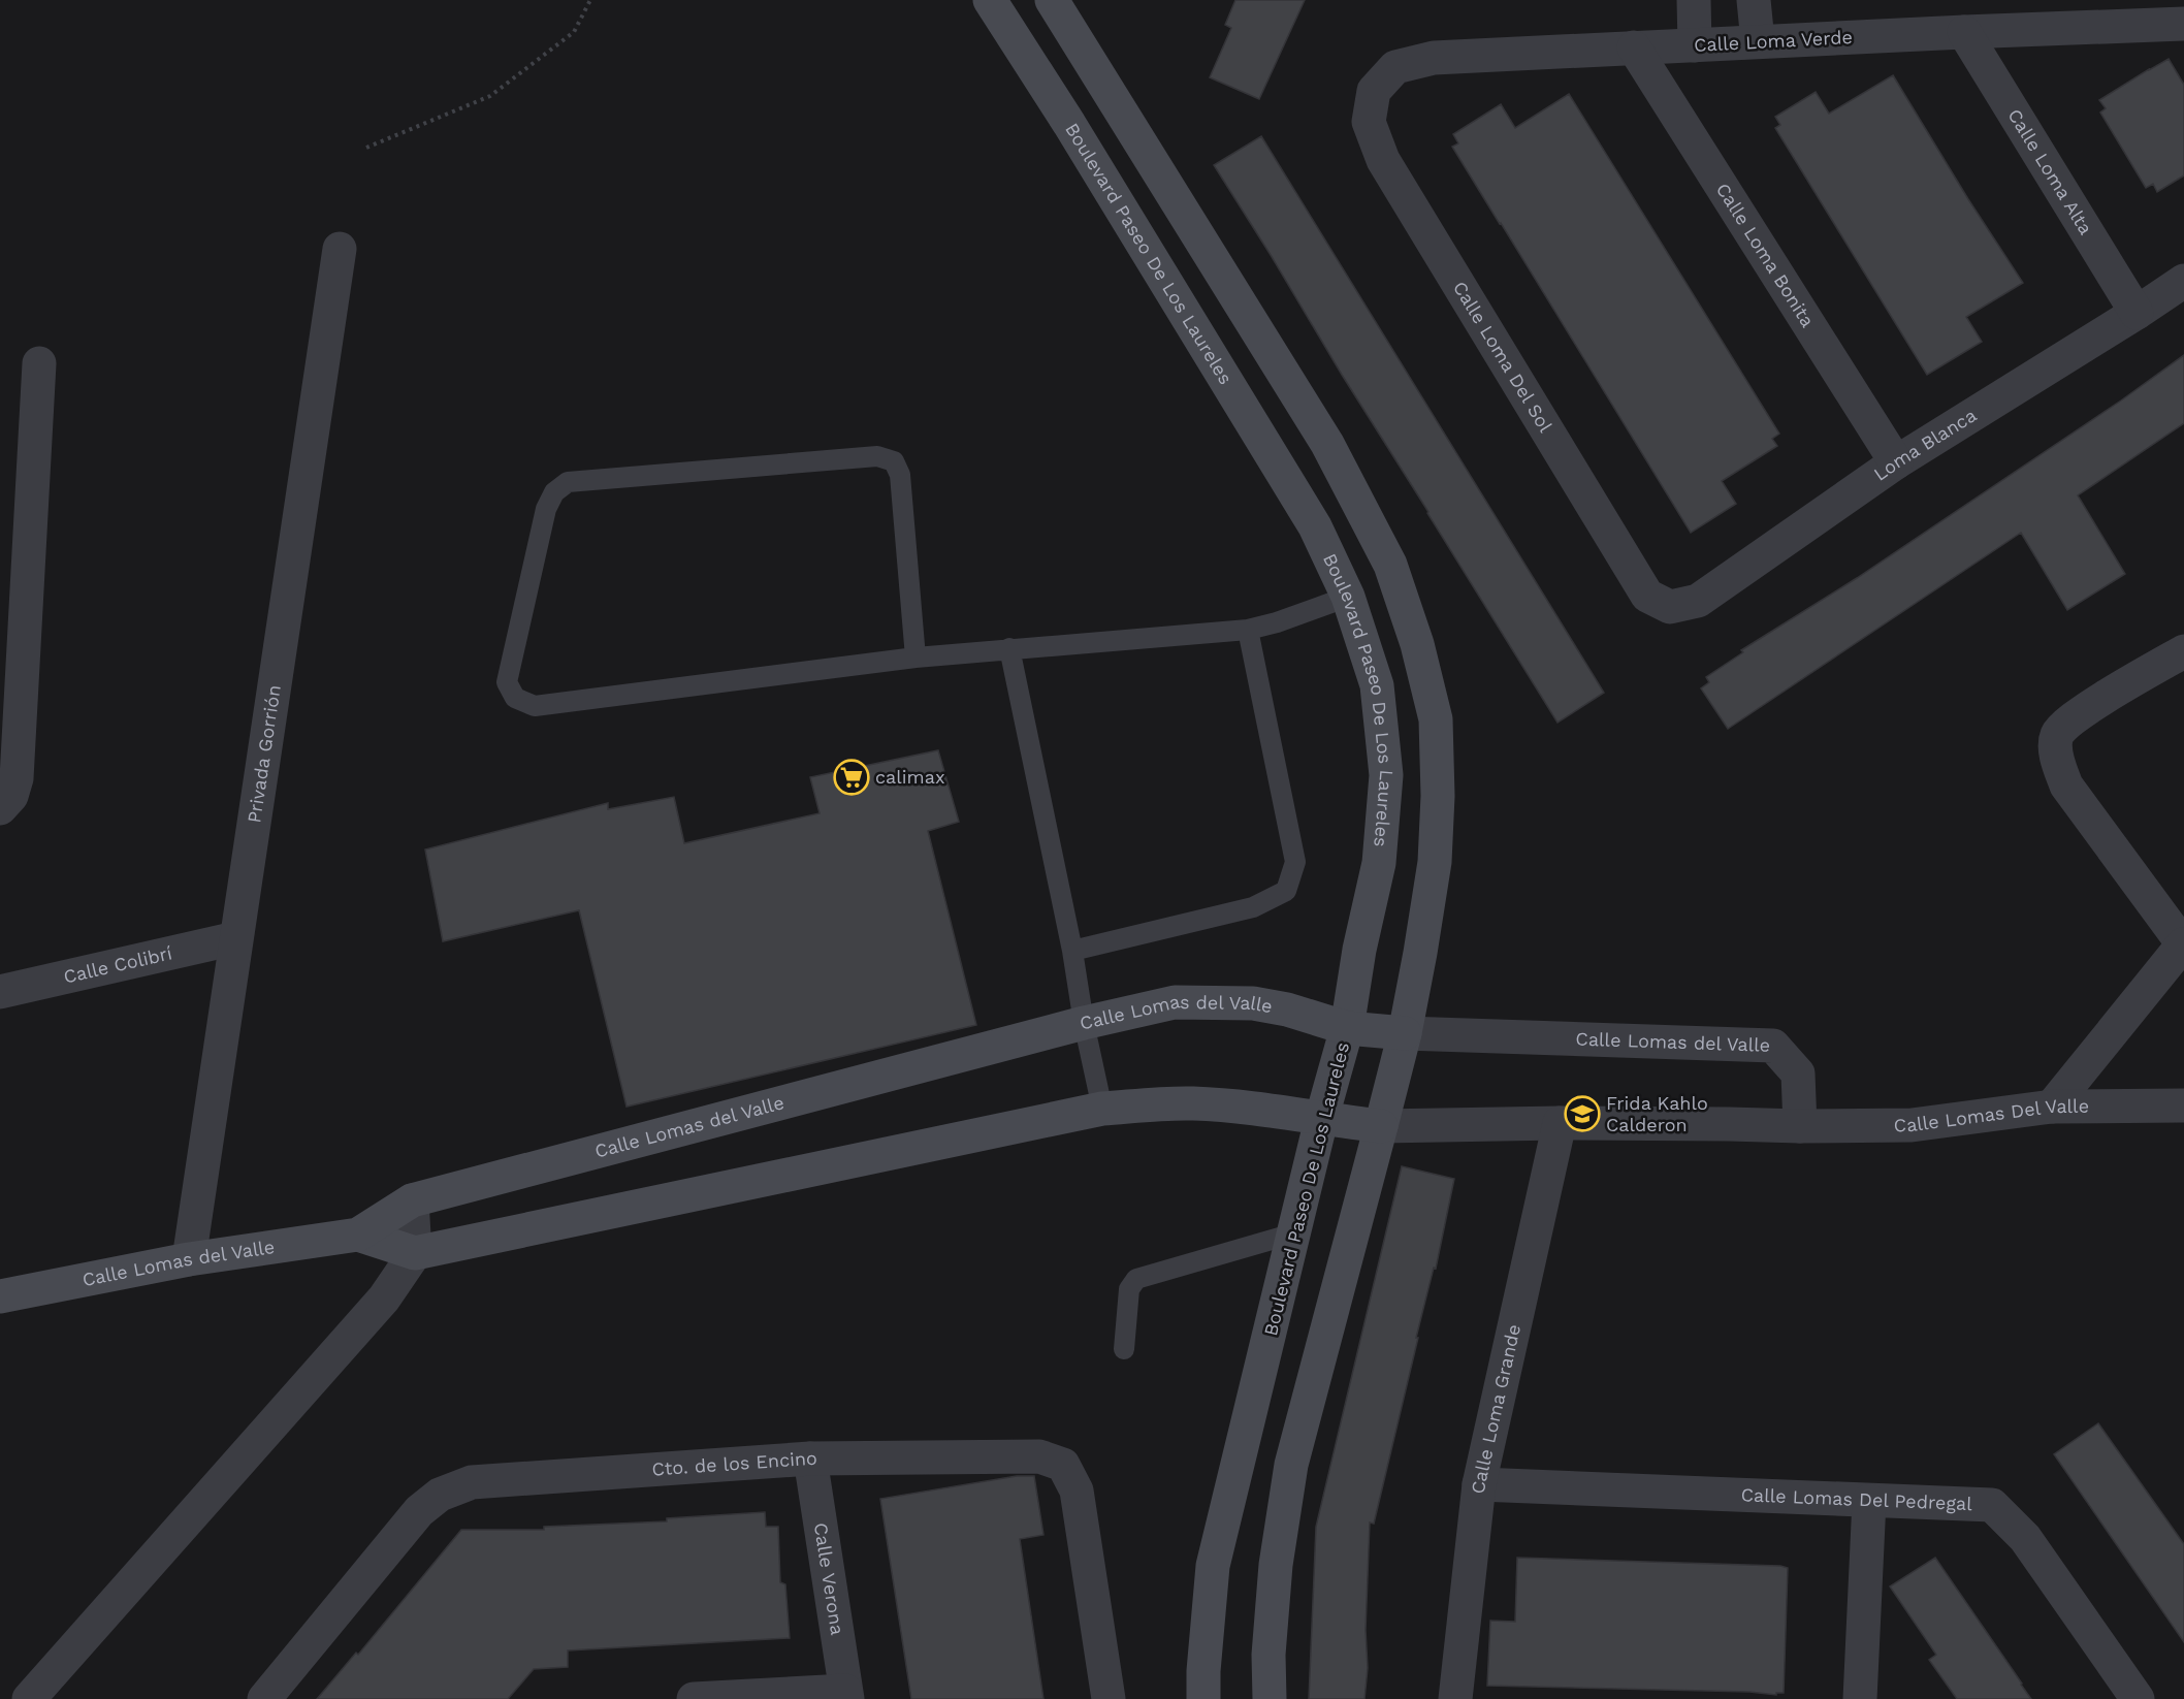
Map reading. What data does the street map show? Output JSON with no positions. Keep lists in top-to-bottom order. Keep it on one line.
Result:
{"streets":{"street":["Calle Loma Verde","Calle Loma Alta","Boulevard Paseo De Los Laureles","Calle Loma Bonita","Calle Loma Del Sol","Loma Blanca","Privada Gorrión","Calle Colibrí","Calle Lomas del Valle","Calle Lomas Del Valle","Calle Loma Grande","Cto. de los Encino","Calle Lomas Del Pedregal","Calle Verona"]},"crossings":[["Calle Loma Verde","Calle Loma Alta"],["Calle Loma Verde","Calle Loma Bonita"],["Calle Loma Verde","Calle Loma Del Sol"],["Calle Loma Alta","Loma Blanca"],["Boulevard Paseo De Los Laureles","Calle Lomas del Valle"],["Calle Loma Bonita","Loma Blanca"],["Calle Loma Del Sol","Loma Blanca"],["Privada Gorrión","Calle Colibrí"],["Privada Gorrión","Calle Lomas del Valle"],["Calle Lomas del Valle","Calle Lomas Del Valle"],["Calle Lomas del Valle","Calle Loma Grande"],["Calle Loma Grande","Calle Lomas Del Pedregal"],["Cto. de los Encino","Calle Verona"]],"places":{"supermarket":["calimax"],"school or university":["Frida Kahlo Calderon"]}}
